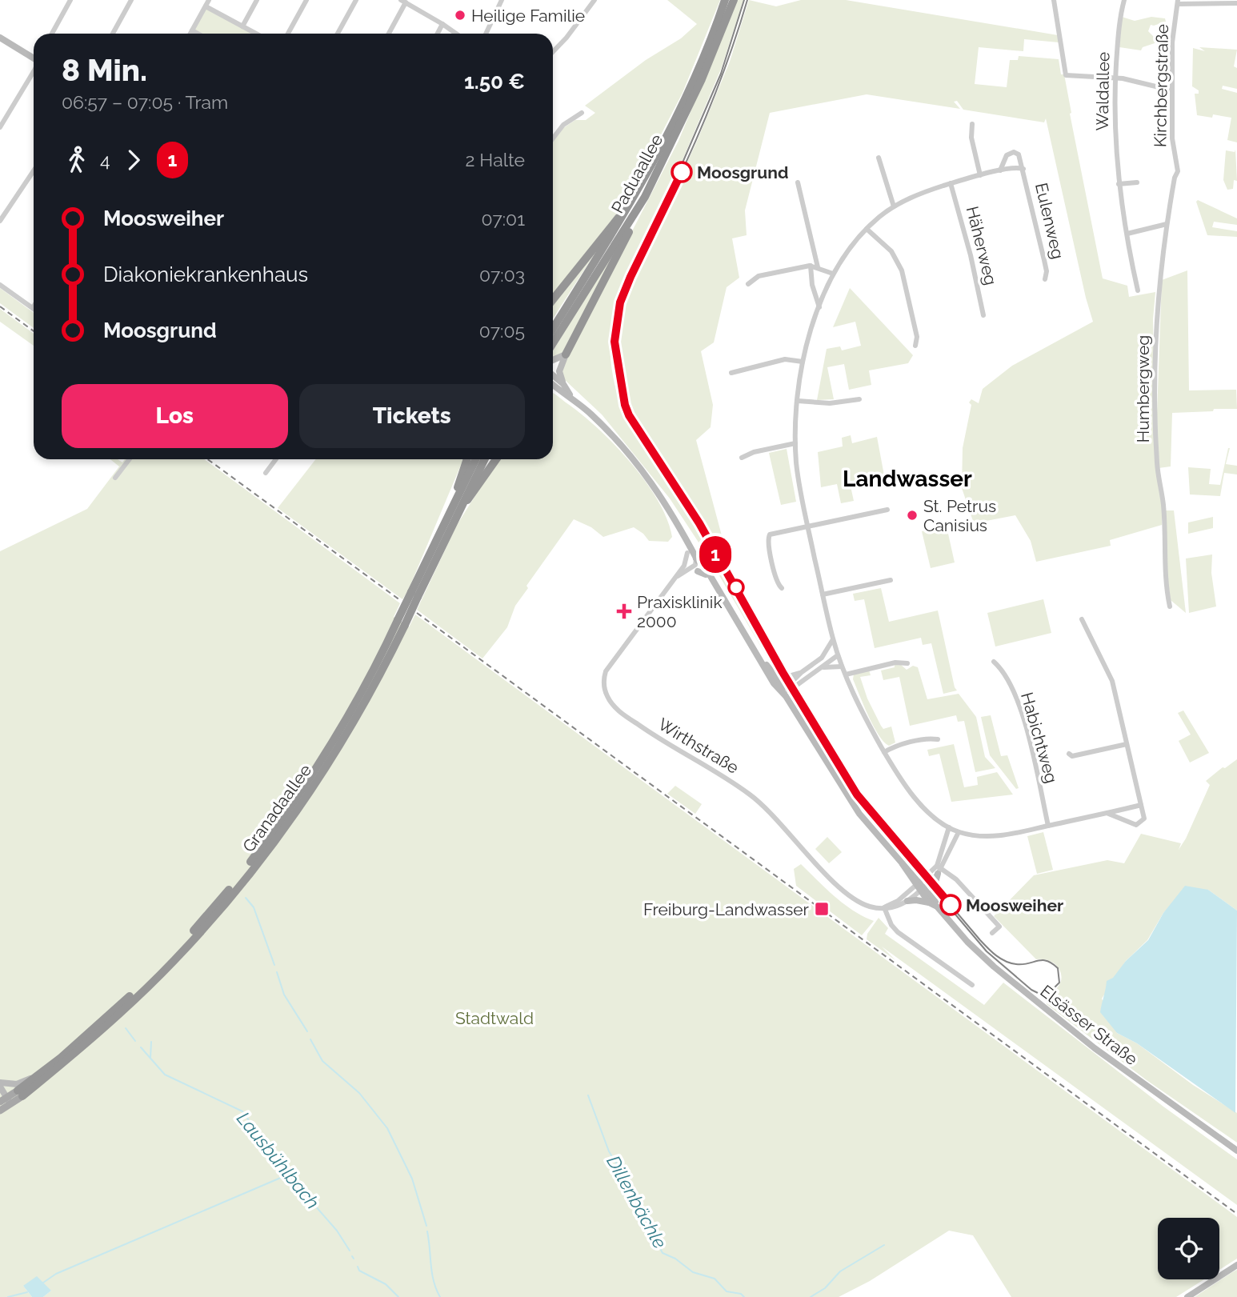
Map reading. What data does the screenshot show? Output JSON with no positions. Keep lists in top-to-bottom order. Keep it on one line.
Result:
{"streets":{"highway":["Paduaallee","Granadaallee"],"main road":["Elsässer Straße"],"street":["Kirchbergstraße","Waldallee","Eulenweg","Häherweg","Humbergweg","Habichtweg","Wirthstraße"]},"crossings":[["Kirchbergstraße","Humbergweg"],["Wirthstraße","Elsässer Straße"]],"districts":["Landwasser"],"water":["Lausbühlbach","Dillenbächle"],"parks":["Stadtwald"],"places":{"other":["Heilige Familie","Moosgrund","St. Petrus Canisius","Moosweiher"],"health":["Praxisklinik 2000"],"transit":["Freiburg-Landwasser"]},"lines":["tram line 1"],"page":{"on_map":"1","heading":["8 Min.","06:57 – 07:05 · Tram","1.50 €"],"legs":["4","1","2 Halte"],"list":[{"name":"Moosweiher","value":"07:01"},{"name":"Diakoniekrankenhaus","value":"07:03"},{"name":"Moosgrund","value":"07:05"}],"buttons":["Los","Tickets"]}}
